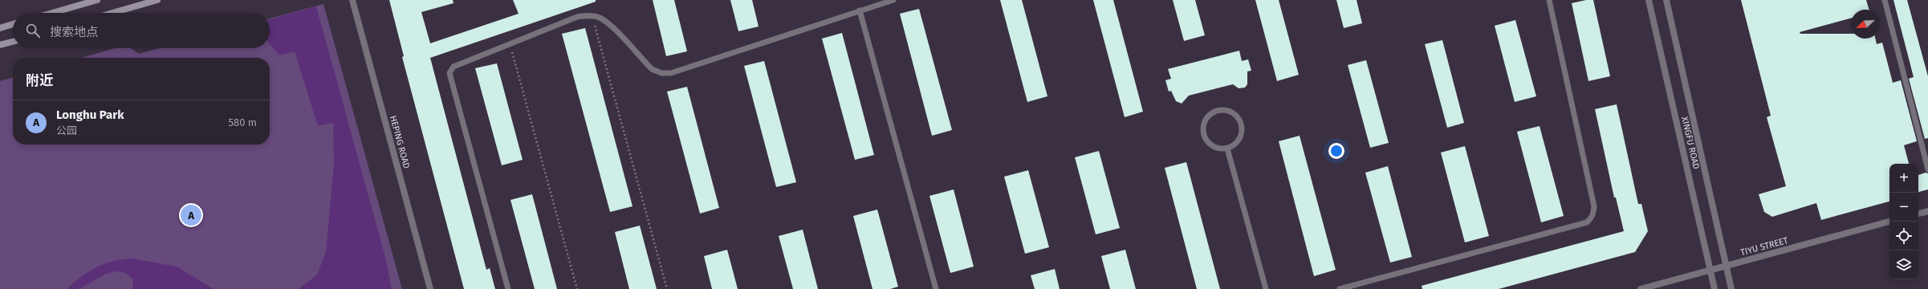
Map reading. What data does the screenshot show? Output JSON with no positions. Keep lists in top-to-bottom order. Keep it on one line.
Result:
{"streets":{"street":["HEPING ROAD","XINGFU ROAD","TIYU STREET"]},"crossings":[["XINGFU ROAD","TIYU STREET"]],"north":"bottom left","page":{"search":"搜索地点","heading":"附近","list":[{"mark":"A","name":"Longhu Park","note":"公园","value":"580 m"}],"map_buttons":["+","−"],"pins":"A"}}
